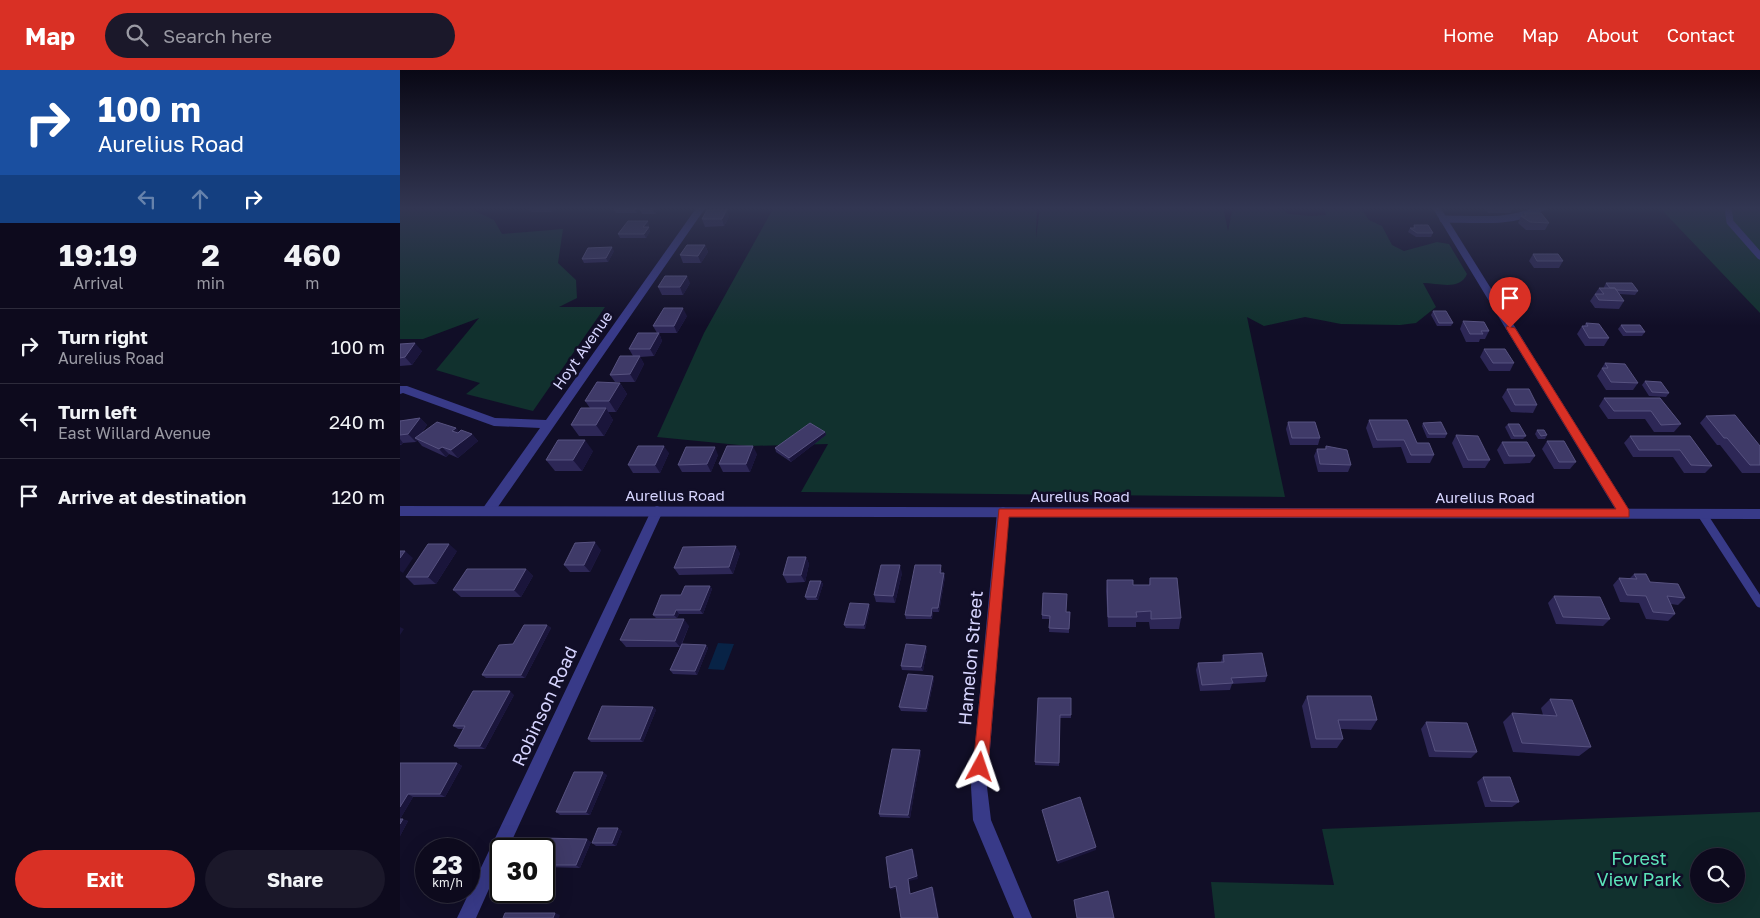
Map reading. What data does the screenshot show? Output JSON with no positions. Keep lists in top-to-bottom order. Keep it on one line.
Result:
{"streets":{"street":["Hoyt Avenue","Aurelius Road","Hamelon Street","Robinson Road"]},"crossings":[["Hoyt Avenue","Aurelius Road"],["Aurelius Road","Hamelon Street"],["Aurelius Road","Robinson Road"]],"parks":["Forest View Park"],"page":{"header":"Map","search":"Search here","nav":["Home","Map","About","Contact"],"turn":["100 m","Aurelius Road"],"eta":["19:19","Arrival","2","min","460","m"],"list":[{"name":"Turn right","note":"Aurelius Road","value":"100 m"},{"name":"Turn left","note":"East Willard Avenue","value":"240 m"},{"name":"Arrive at destination","value":"120 m"}],"speed":"23 km/h","limit":"30","buttons":["Exit","Share"]}}
